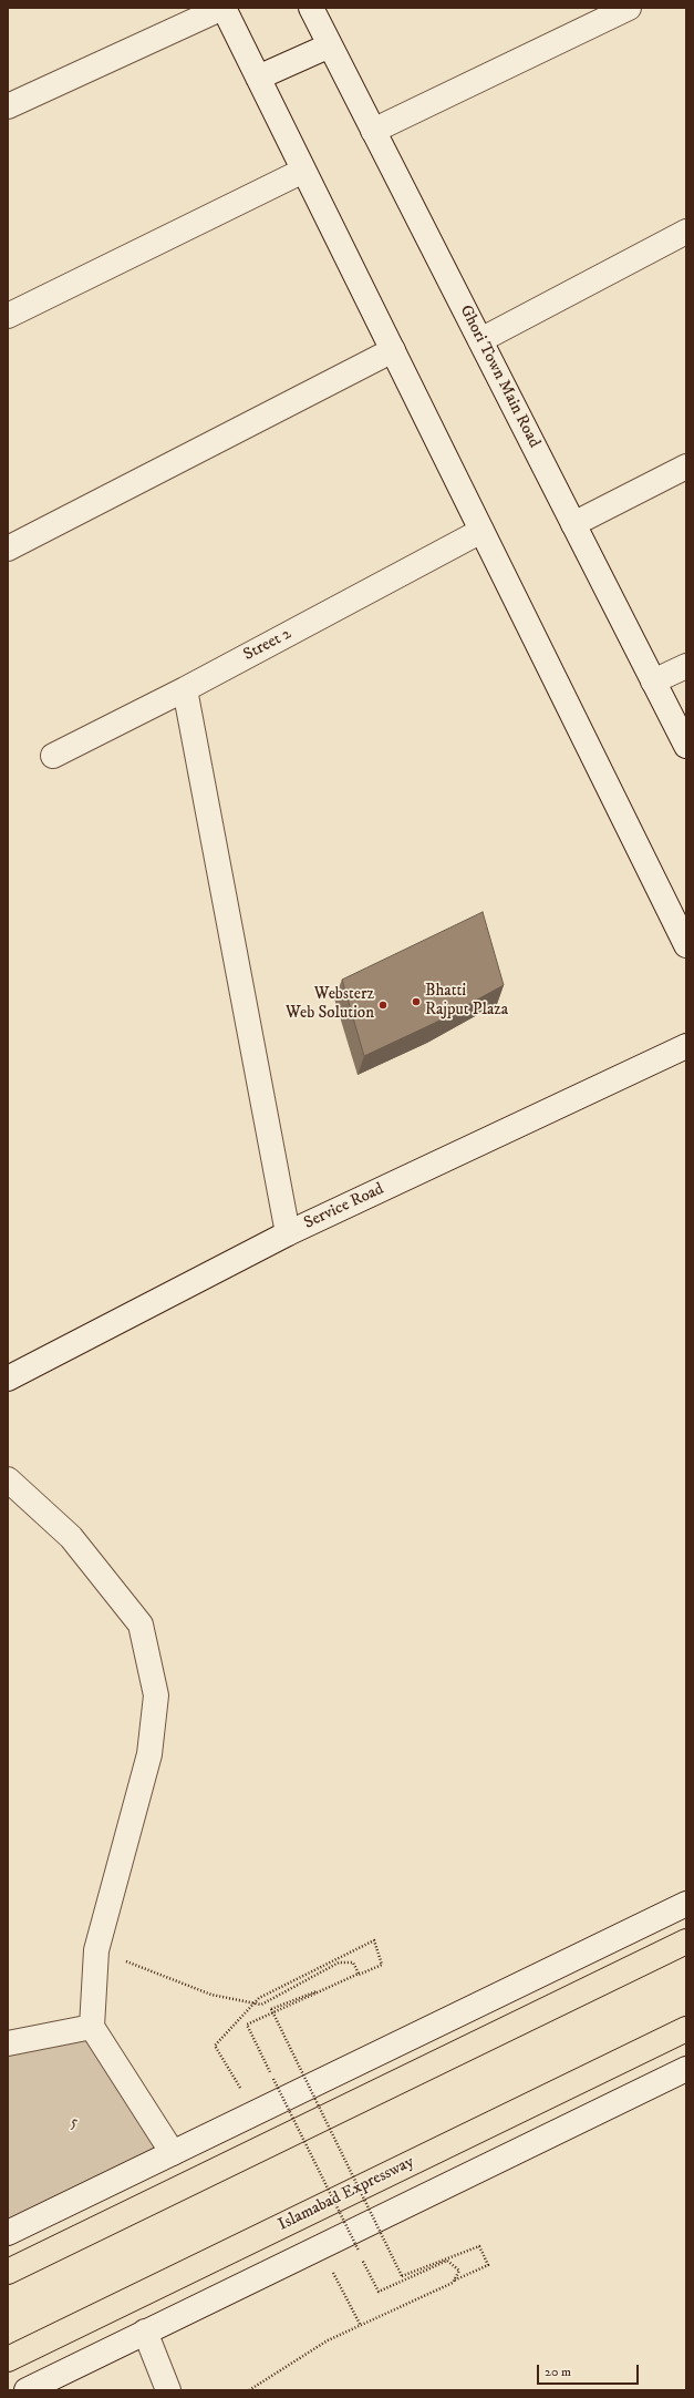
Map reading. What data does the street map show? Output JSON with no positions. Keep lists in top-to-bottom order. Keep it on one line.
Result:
{"streets":{"highway":["Islamabad Expressway"],"street":["Ghori Town Main Road","Street 2","Service Road"]},"parks":["5"],"places":["Bhatti Rajput Plaza","Websterz Web Solution"],"scale_bar":"20 m"}
